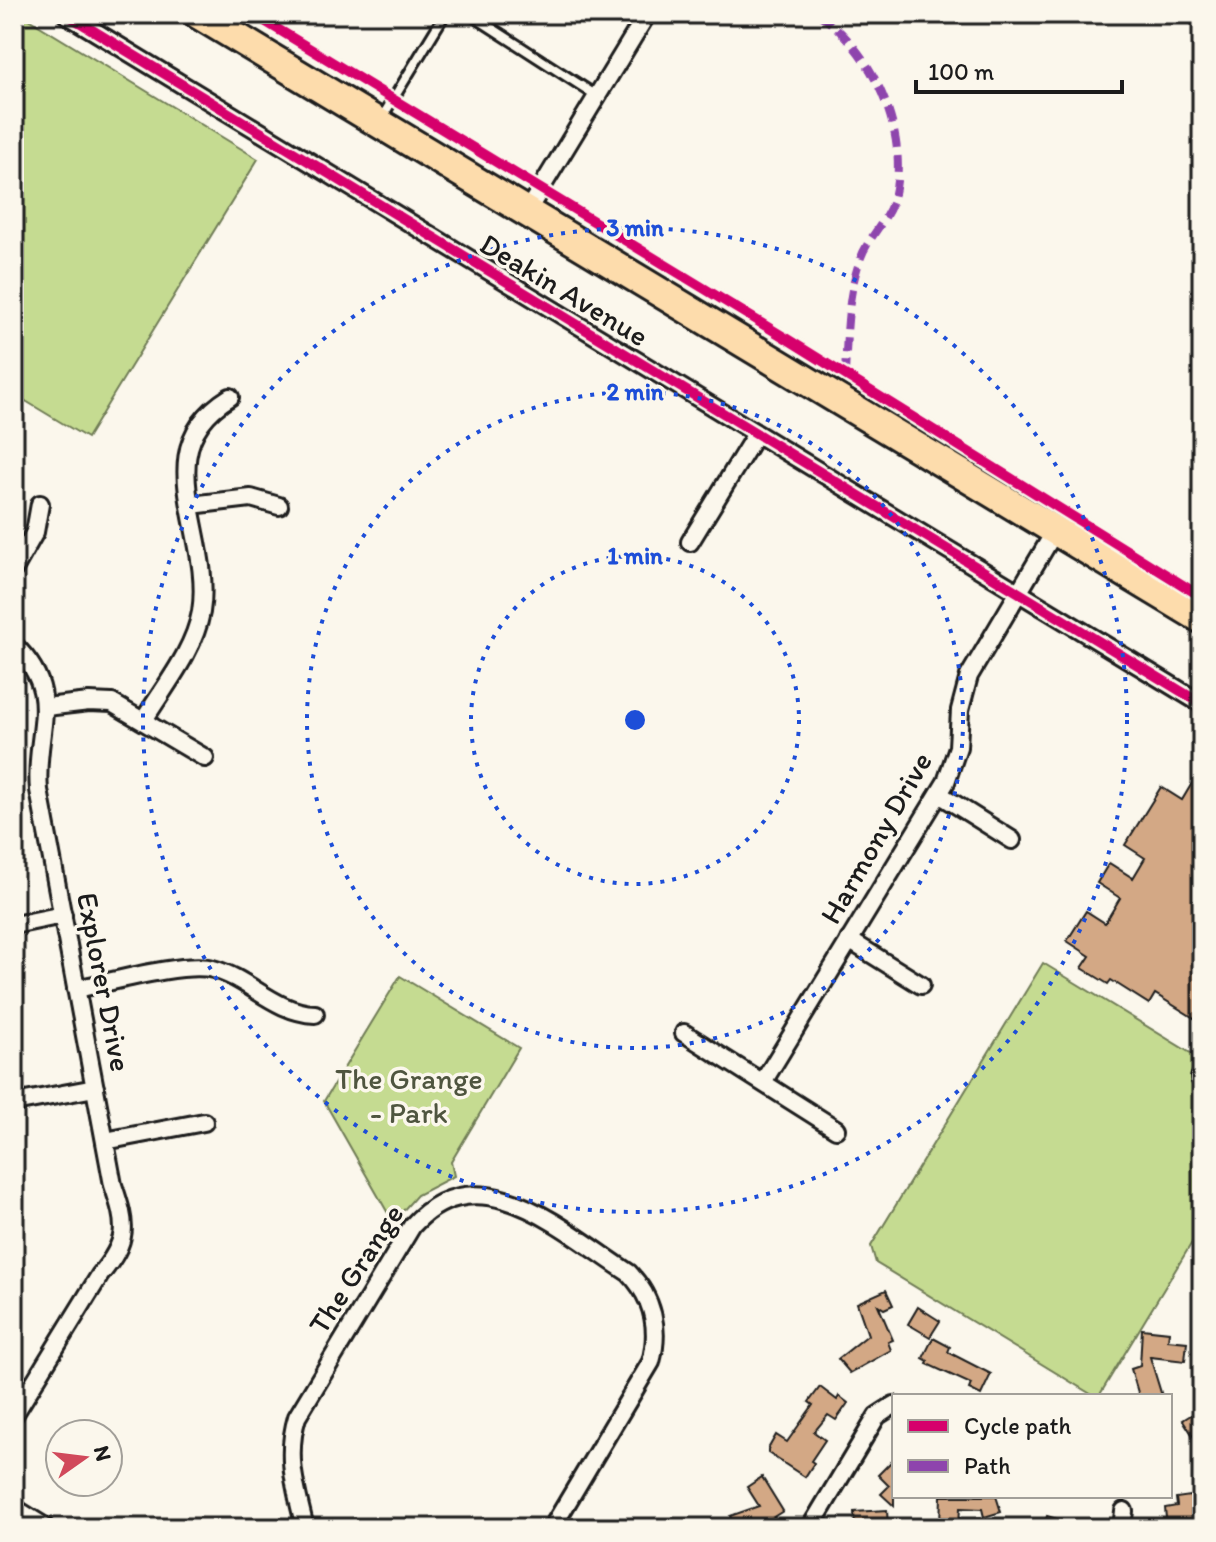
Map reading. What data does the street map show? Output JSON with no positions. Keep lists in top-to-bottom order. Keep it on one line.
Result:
{"streets":{"highway":["Deakin Avenue"],"street":["Harmony Drive","Explorer Drive","The Grange"]},"crossings":[["Deakin Avenue","Harmony Drive"]],"parks":["The Grange - Park"],"legend":["Cycle path","Path"],"scale_bar":"100 m","north":"right","rings":["3 min","2 min","1 min"]}
